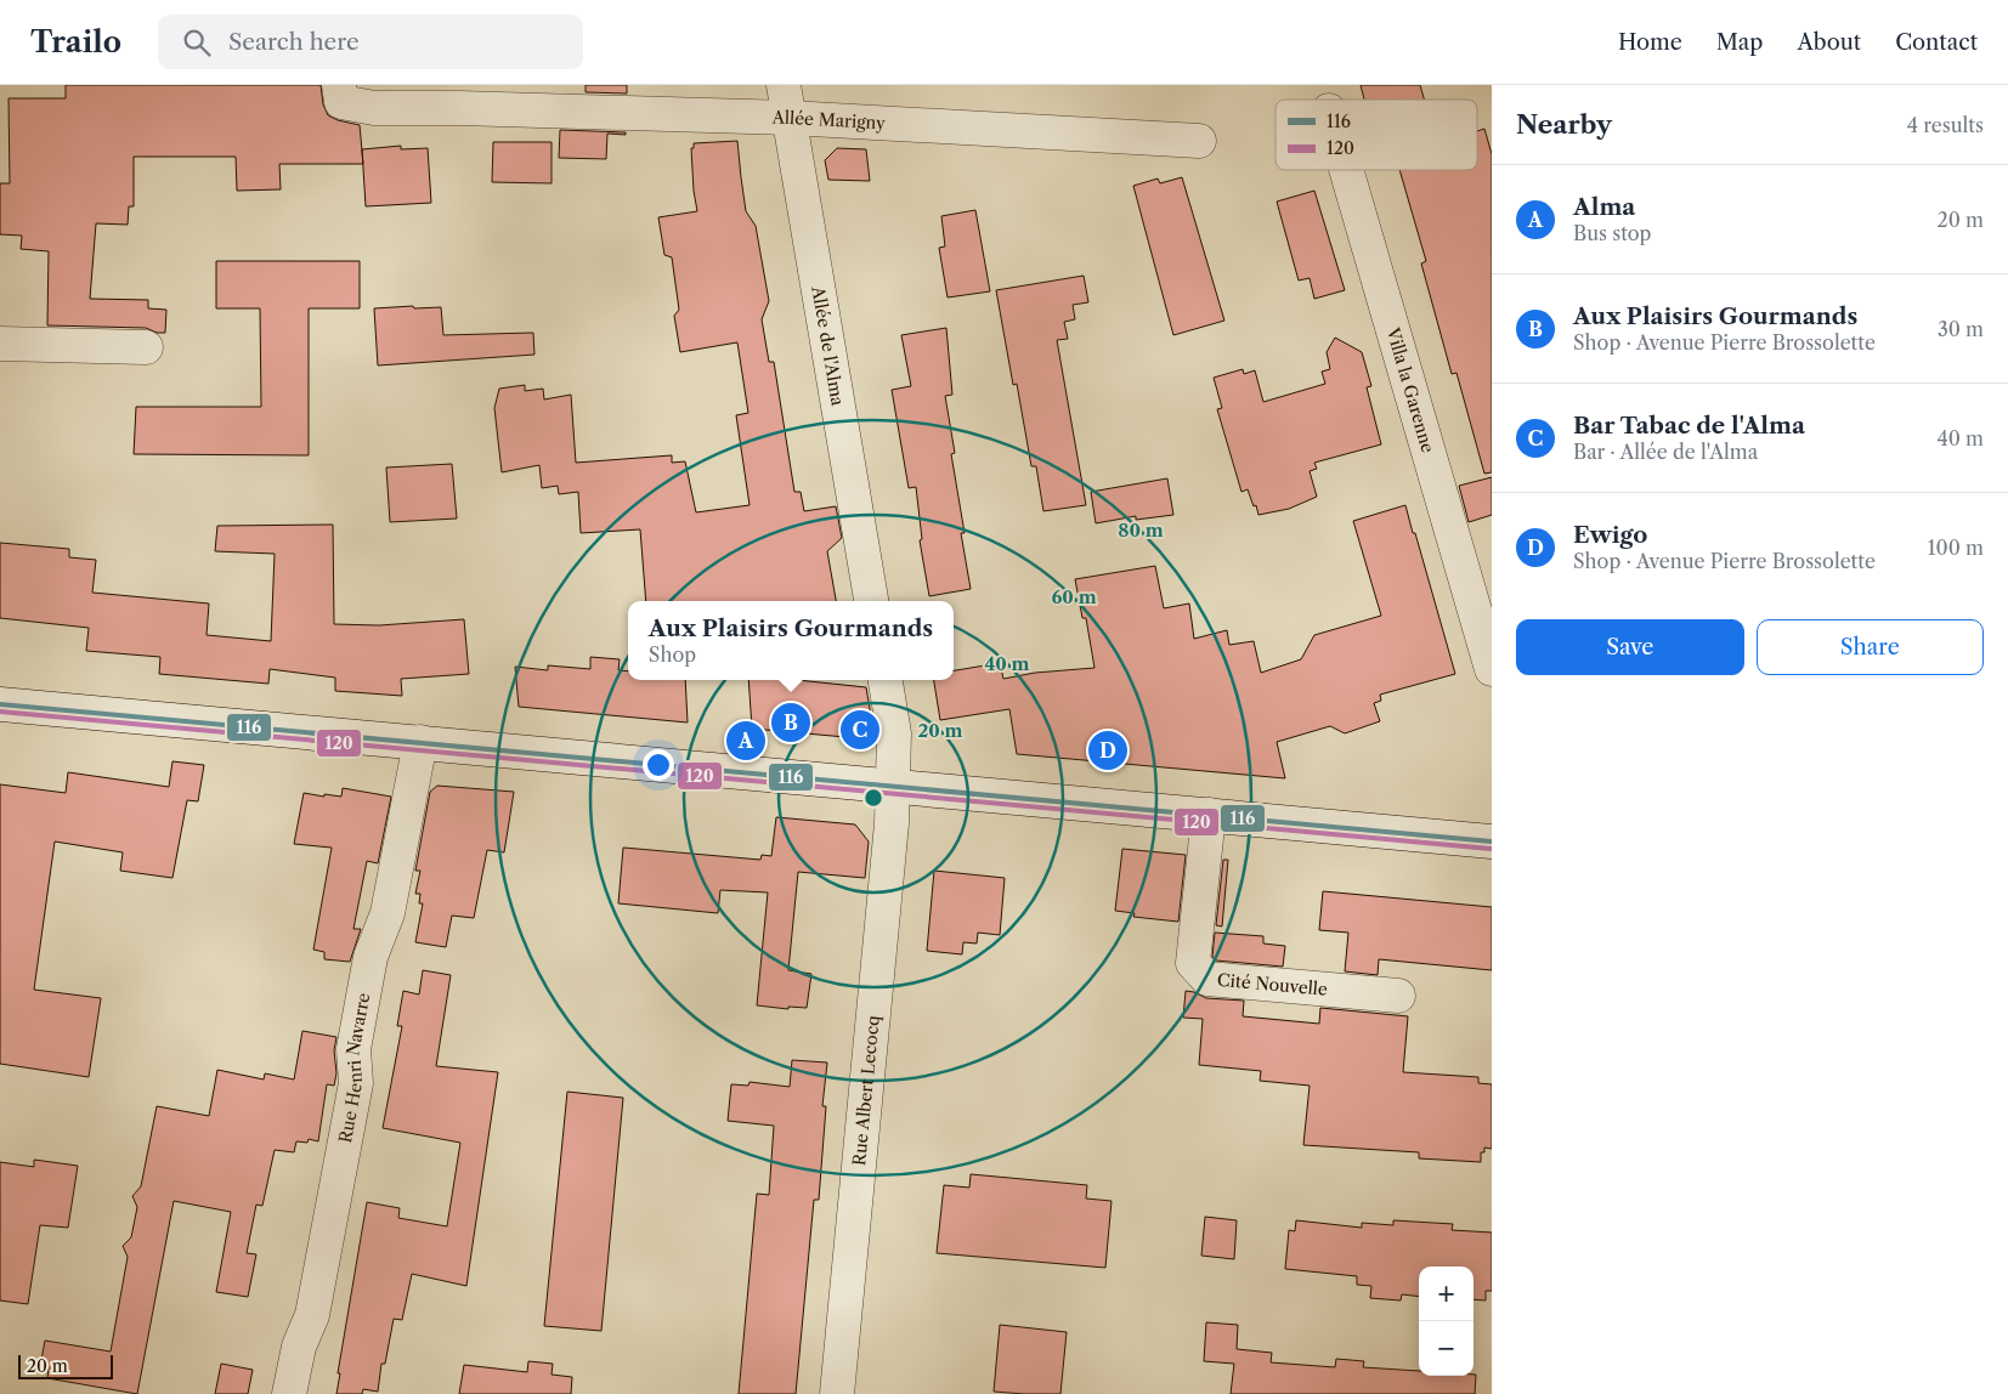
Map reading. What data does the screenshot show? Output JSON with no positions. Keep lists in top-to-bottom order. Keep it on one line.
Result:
{"streets":{"street":["Allée Marigny","Allée de l'Alma","Villa la Garenne","Cité Nouvelle","Rue Henri Navarre","Rue Albert Lecocq"]},"crossings":[["Allée Marigny","Allée de l'Alma"]],"lines":["transit line 116","transit line 120"],"legend":["116","120"],"scale_bar":"20 m","page":{"header":"Trailo","search":"Search here","nav":["Home","Map","About","Contact"],"heading":["Nearby","4 results"],"list":[{"mark":"A","name":"Alma","note":"Bus stop","value":"20 m"},{"mark":"B","name":"Aux Plaisirs Gourmands","note":"Shop · Avenue Pierre Brossolette","value":"30 m"},{"mark":"C","name":"Bar Tabac de l'Alma","note":"Bar · Allée de l'Alma","value":"40 m"},{"mark":"D","name":"Ewigo","note":"Shop · Avenue Pierre Brossolette","value":"100 m"}],"popup":["Aux Plaisirs Gourmands","Shop"],"buttons":["Save","Share"],"pins":["B","C","A","D"],"map_buttons":["+","−"],"scale":"20 m"},"rings":["80 m","60 m","40 m","20 m"]}
